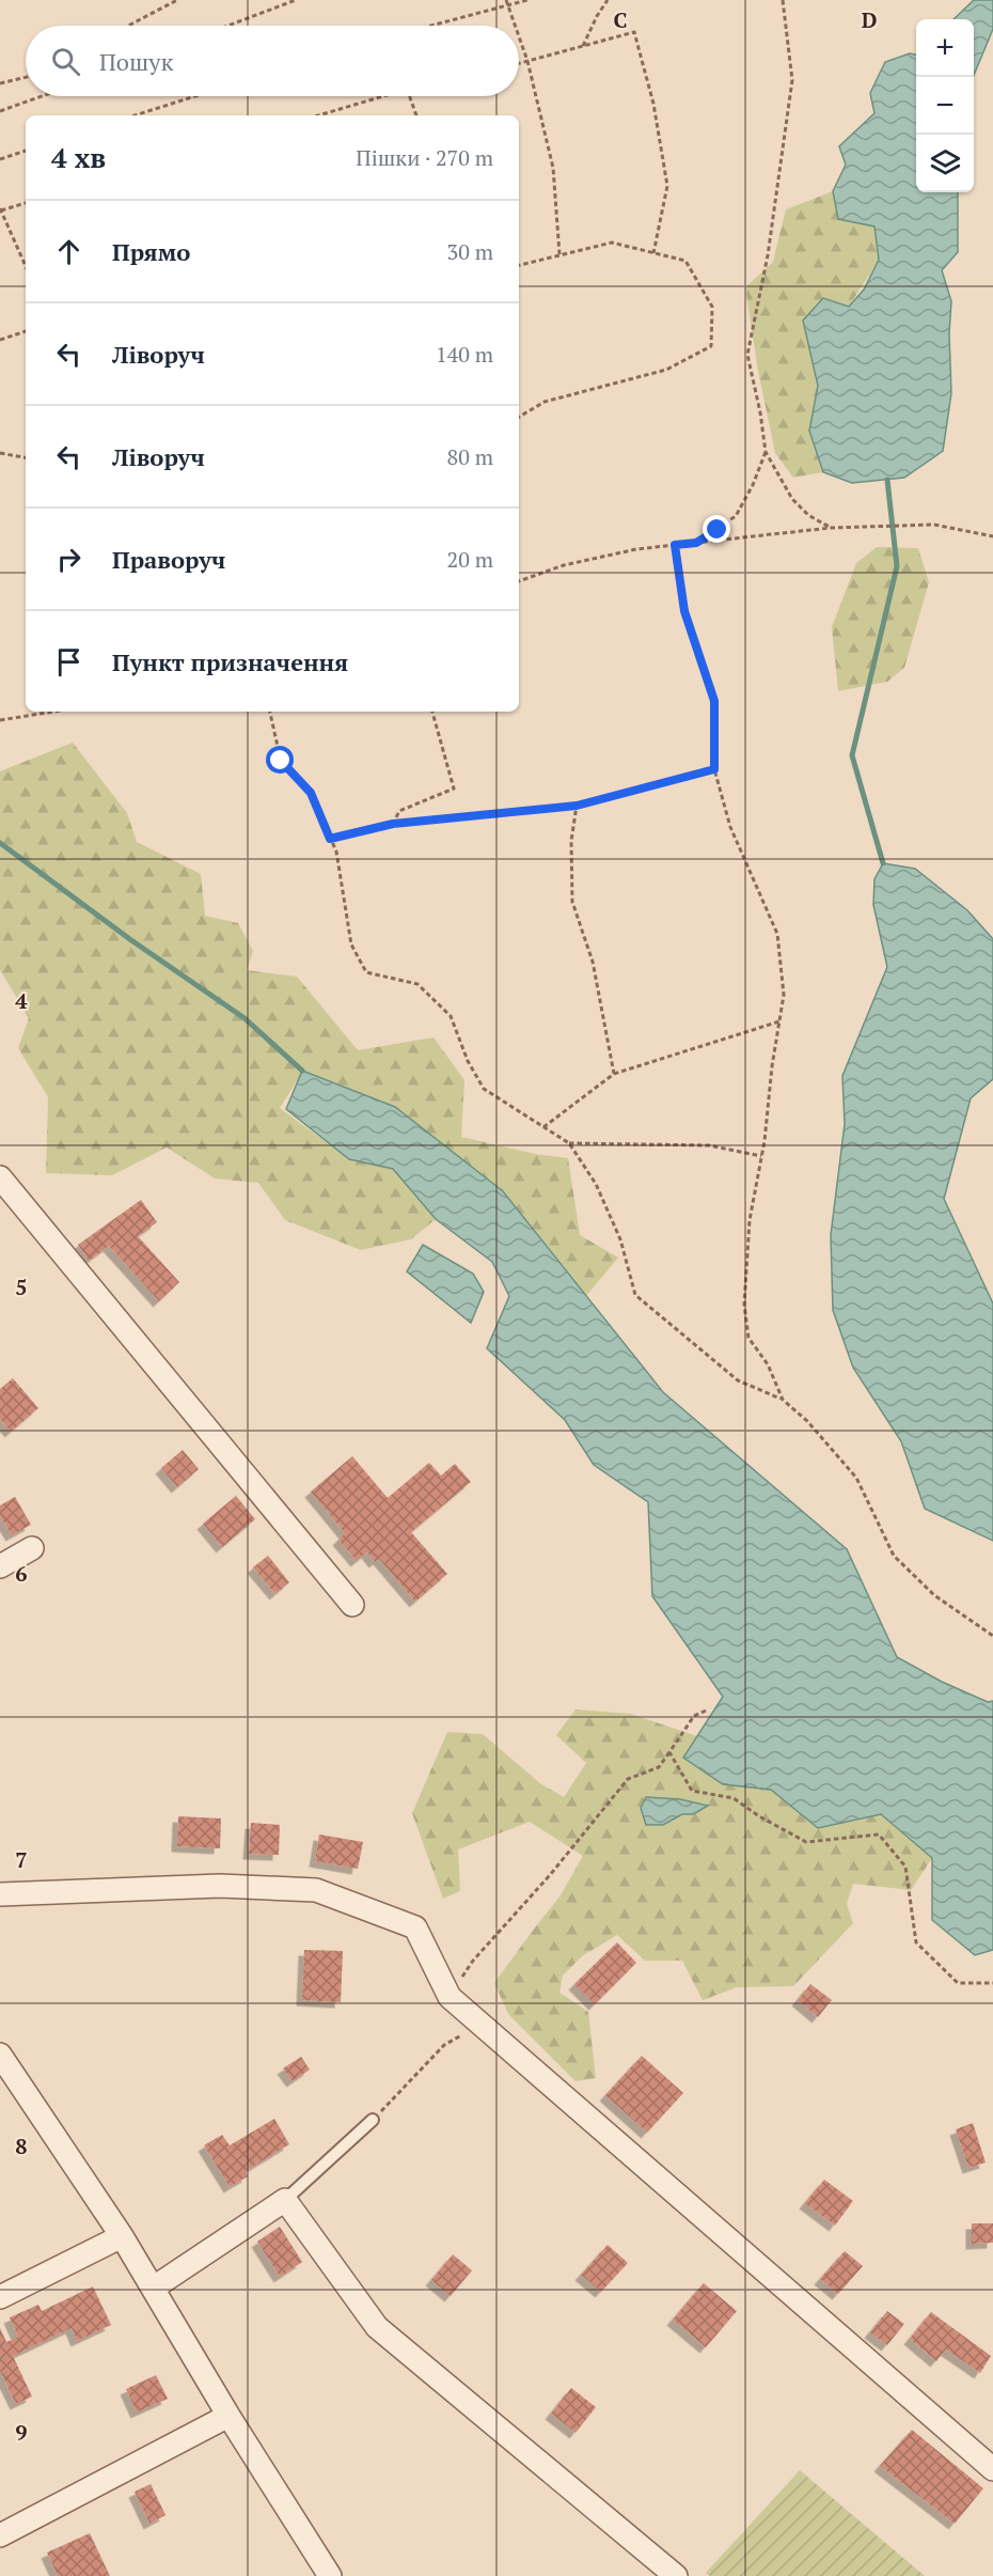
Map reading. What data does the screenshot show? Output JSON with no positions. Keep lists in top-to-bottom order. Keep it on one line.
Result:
{"page":{"map_buttons":["+","−"],"search":"Пошук","heading":["4 хв","Пішки · 270 m"],"list":[["Прямо","30 m"],["Ліворуч","140 m"],["Ліворуч","80 m"],["Праворуч","20 m"],"Пункт призначення"]},"grid":{"columns":["C","D"],"rows":["4","5","6","7","8","9"]}}
